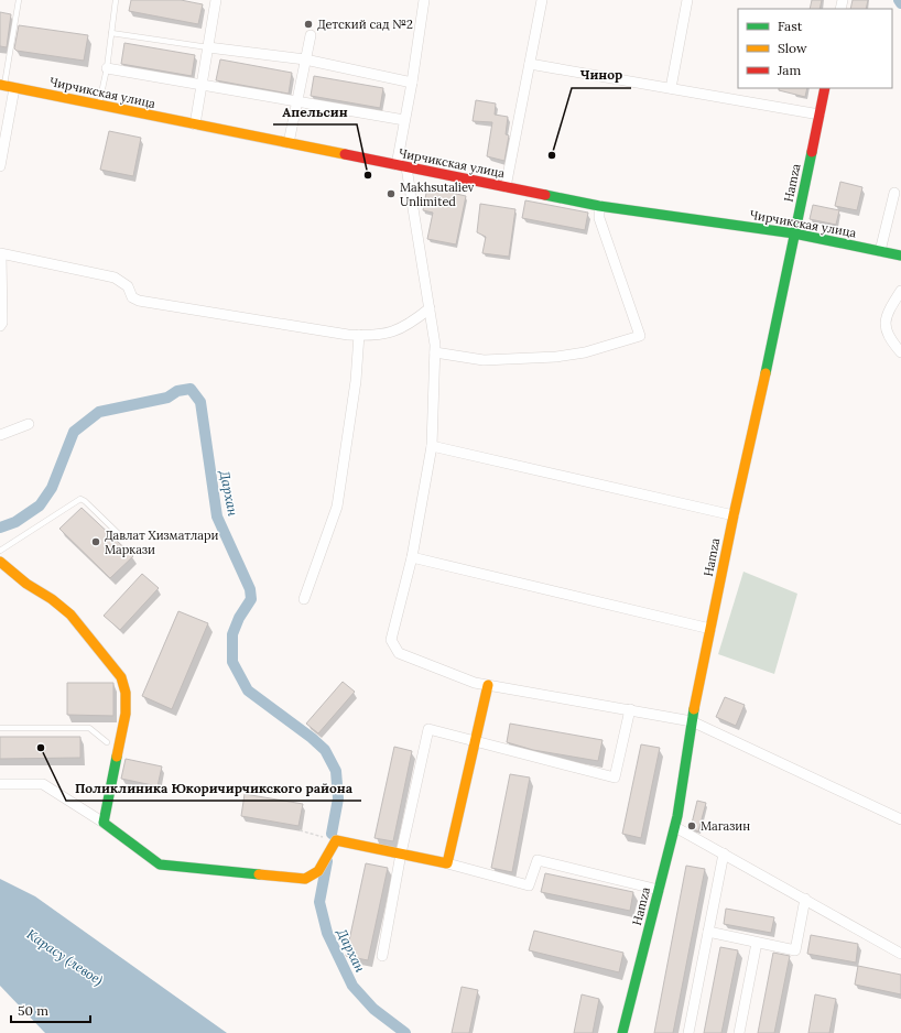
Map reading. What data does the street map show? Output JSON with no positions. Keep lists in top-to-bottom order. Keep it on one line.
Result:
{"streets":{"street":["Чирчикская улица","Hamza"]},"crossings":[["Чирчикская улица","Hamza"]],"water":["Дархан","Карасу (левое)"],"places":["Детский сад №2","Чинор","Апельсин","Makhsutaliev Unlimited","Давлат Хизматлари Маркази","Поликлиника Юкоричирчикского района","Магазин"],"legend":["Fast","Slow","Jam"],"scale_bar":"50 m"}
